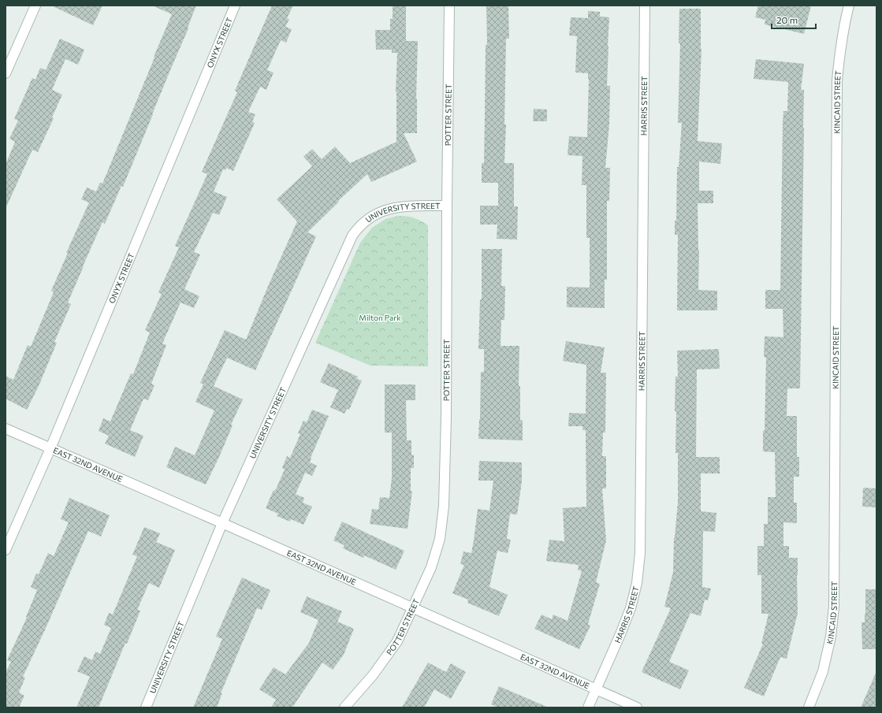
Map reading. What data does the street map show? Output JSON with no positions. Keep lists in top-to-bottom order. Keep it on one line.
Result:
{"streets":{"street":["ONYX STREET","KINCAID STREET","HARRIS STREET","POTTER STREET","UNIVERSITY STREET","EAST 32ND AVENUE"]},"crossings":[["ONYX STREET","EAST 32ND AVENUE"],["HARRIS STREET","EAST 32ND AVENUE"],["POTTER STREET","UNIVERSITY STREET"],["POTTER STREET","EAST 32ND AVENUE"],["UNIVERSITY STREET","EAST 32ND AVENUE"]],"parks":["Milton Park"],"scale_bar":"20 m"}
